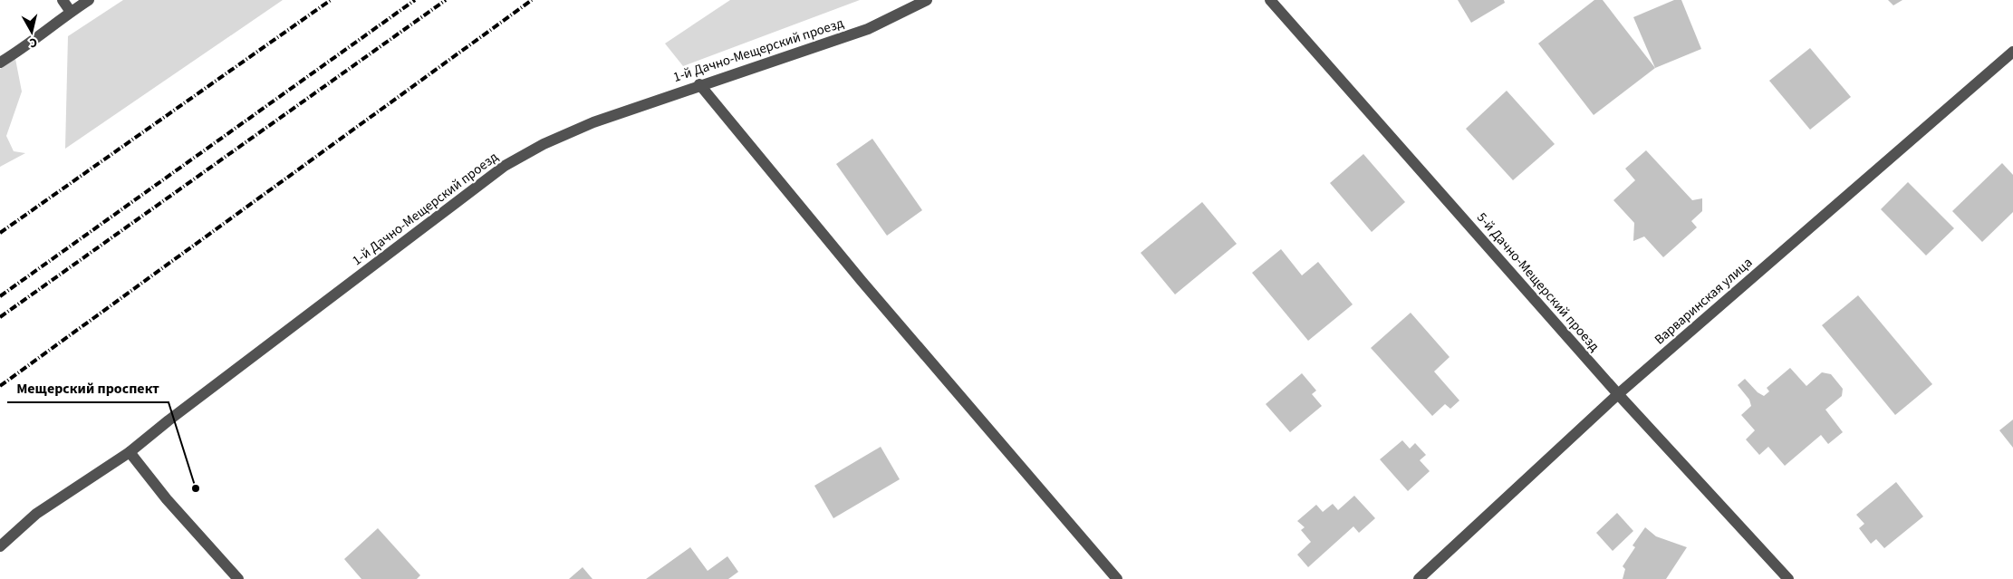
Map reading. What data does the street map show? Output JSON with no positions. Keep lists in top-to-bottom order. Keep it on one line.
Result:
{"streets":{"street":["1-й Дачно-Мещерский проезд","5-й Дачно-Мещерский проезд","Варваринская улица"]},"crossings":[["5-й Дачно-Мещерский проезд","Варваринская улица"]],"places":["Мещерский проспект"],"north":"bottom"}
